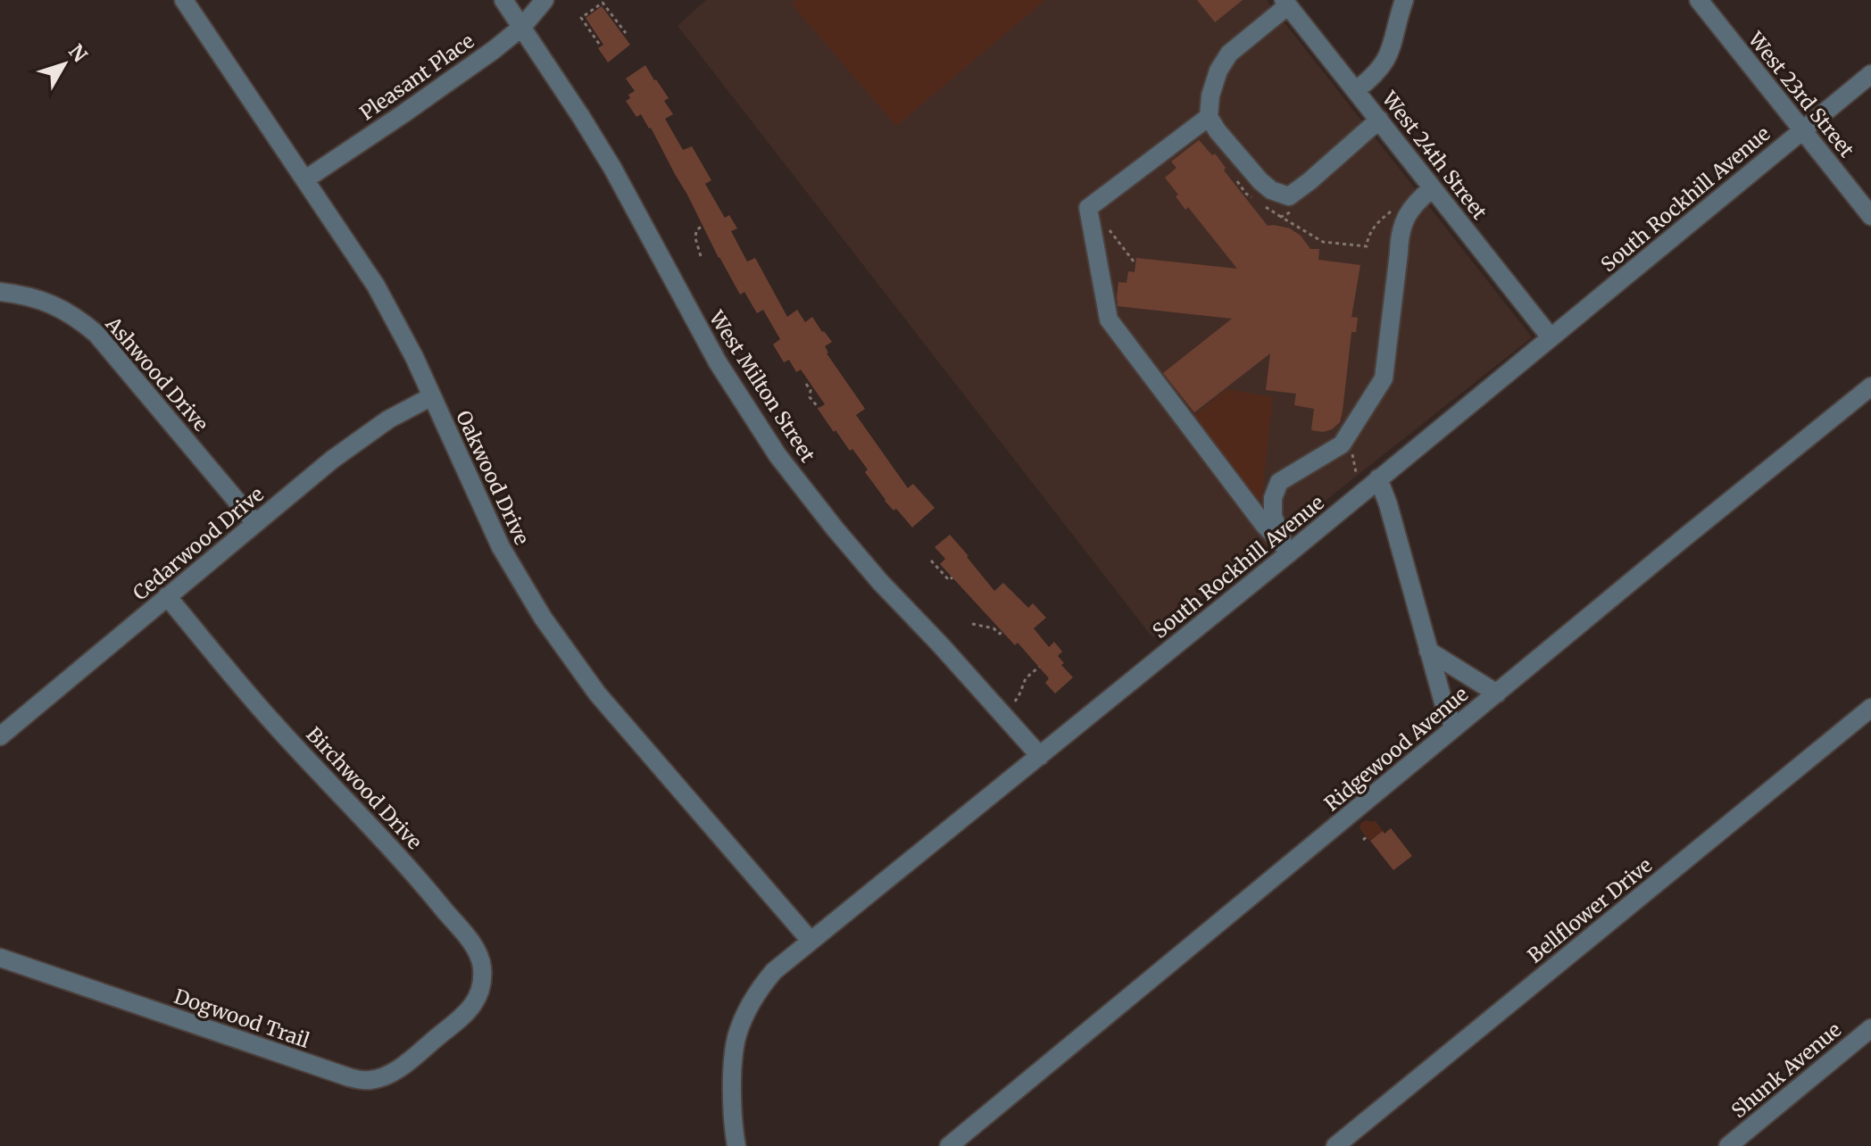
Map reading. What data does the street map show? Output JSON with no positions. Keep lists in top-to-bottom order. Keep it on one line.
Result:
{"streets":{"street":["Pleasant Place","West 23rd Street","West 24th Street","South Rockhill Avenue","Ashwood Drive","West Milton Street","Oakwood Drive","Cedarwood Drive","Ridgewood Avenue","Birchwood Drive","Bellflower Drive","Dogwood Trail","Shunk Avenue"]},"crossings":[["Pleasant Place","West Milton Street"],["Pleasant Place","Oakwood Drive"],["West 23rd Street","South Rockhill Avenue"],["West 24th Street","South Rockhill Avenue"],["South Rockhill Avenue","West Milton Street"],["South Rockhill Avenue","Oakwood Drive"],["Ashwood Drive","Cedarwood Drive"],["Oakwood Drive","Cedarwood Drive"],["Cedarwood Drive","Birchwood Drive"],["Birchwood Drive","Dogwood Trail"]],"north":"top right"}
